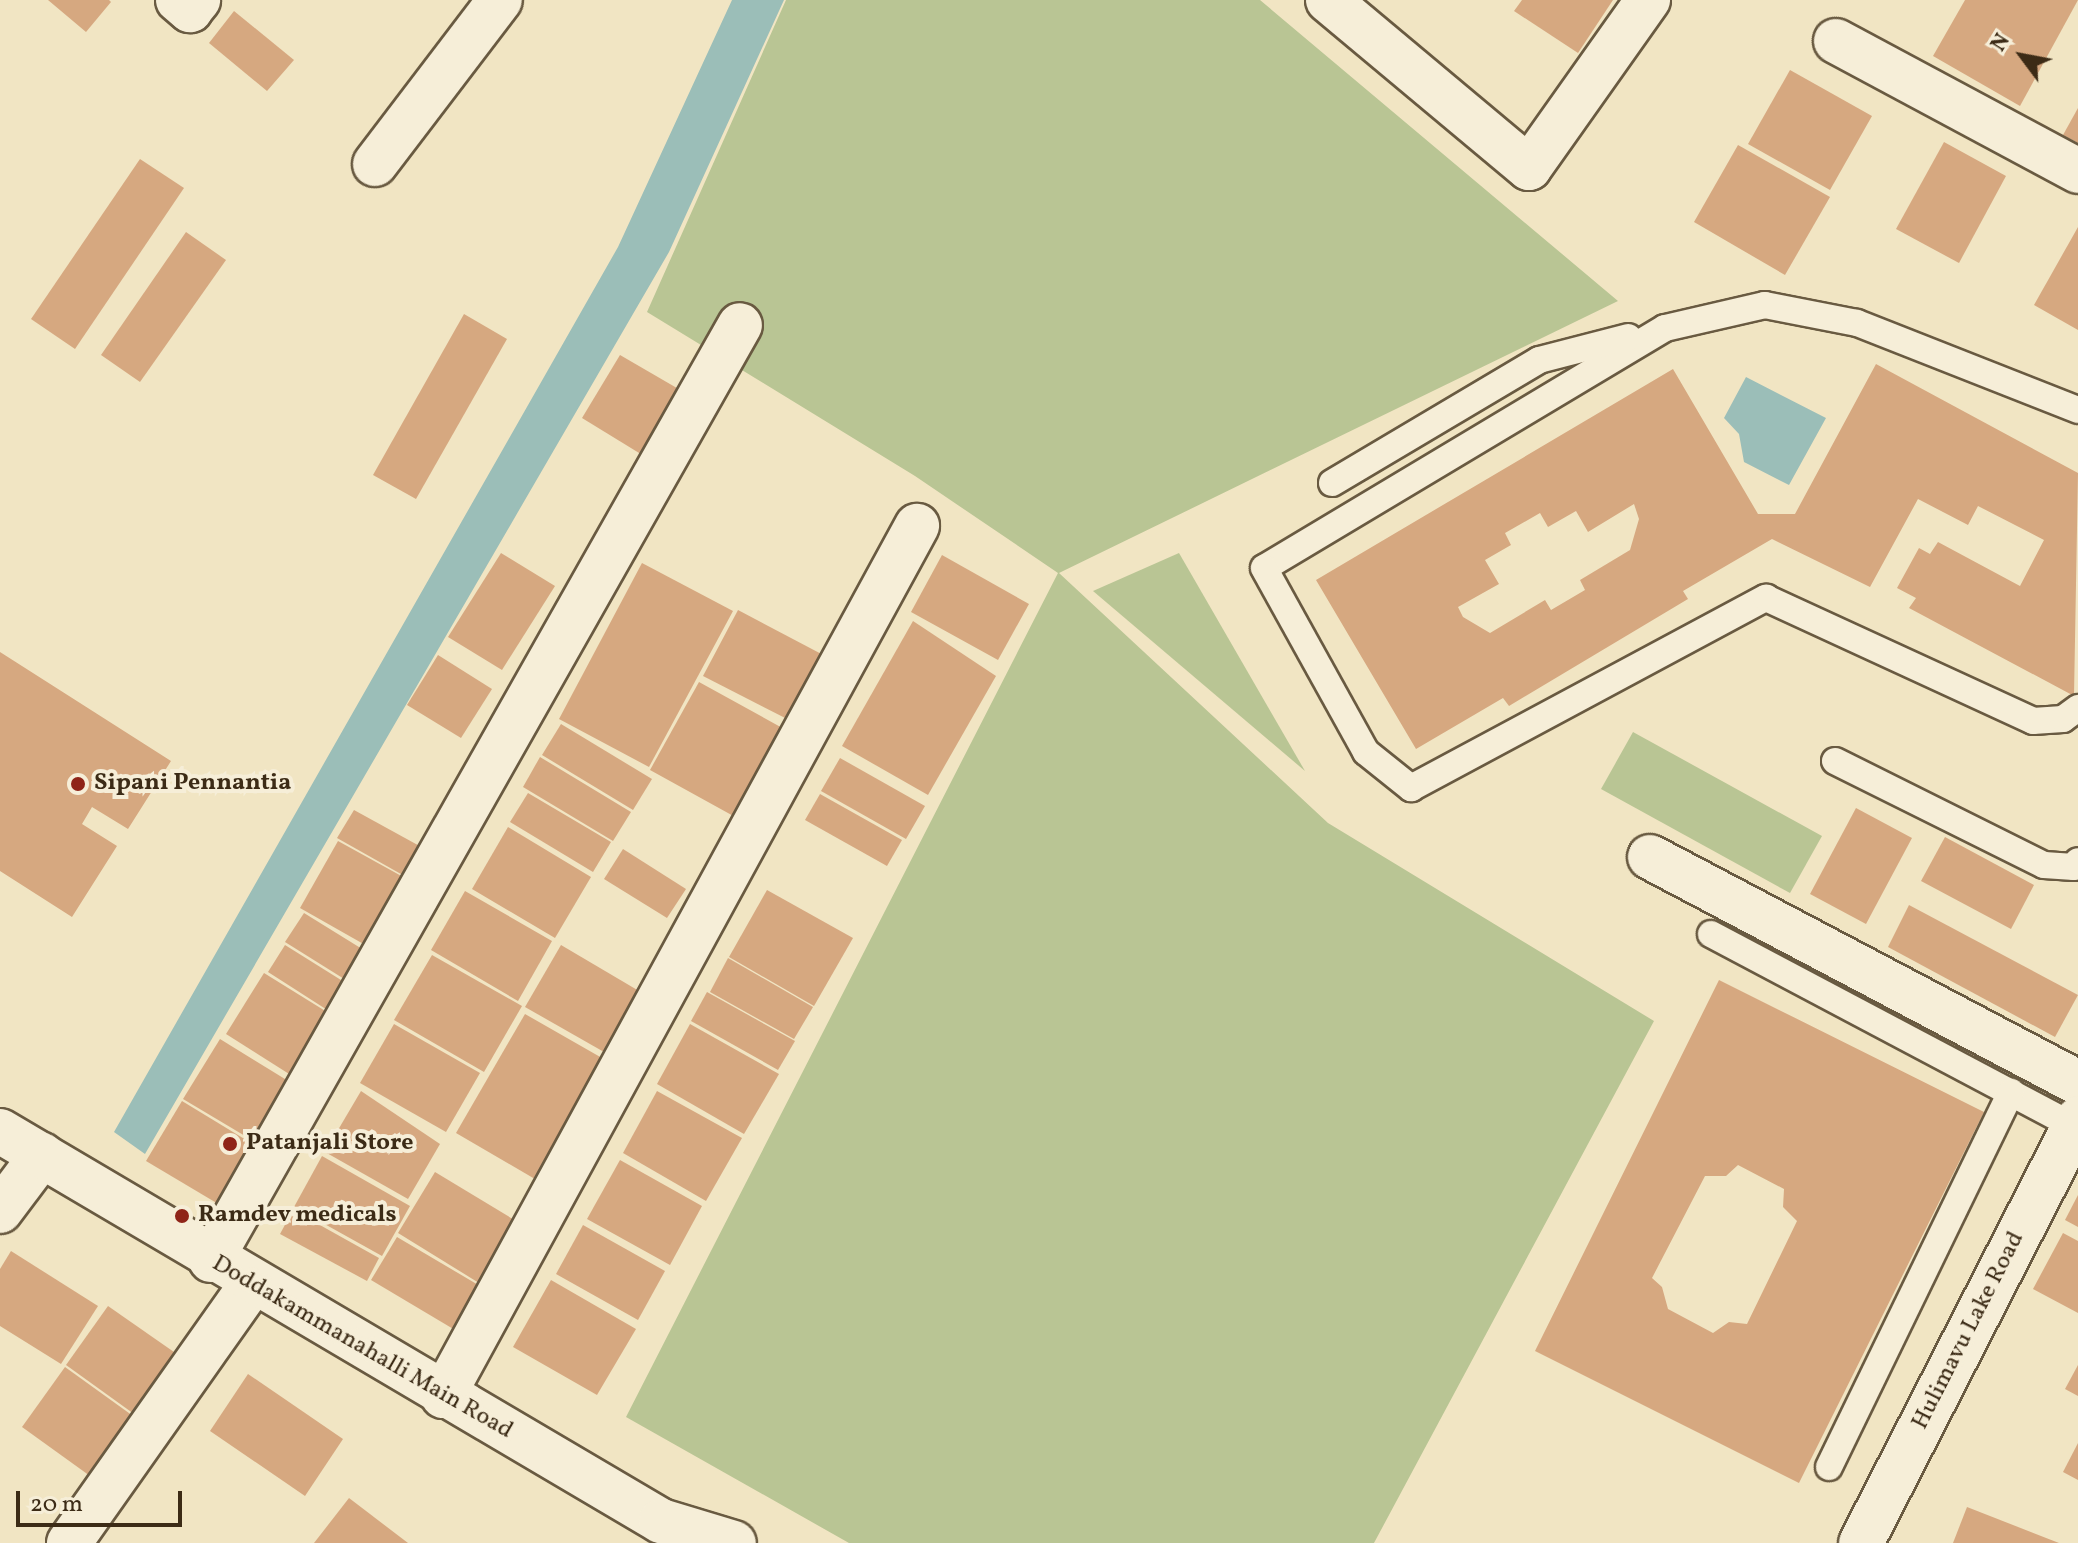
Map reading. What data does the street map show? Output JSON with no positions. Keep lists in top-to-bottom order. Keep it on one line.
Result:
{"streets":{"street":["Hulimavu Lake Road","Doddakammanahalli Main Road"]},"places":["Sipani Pennantia","Patanjali Store","Ramdev medicals"],"scale_bar":"20 m","north":"top left"}
